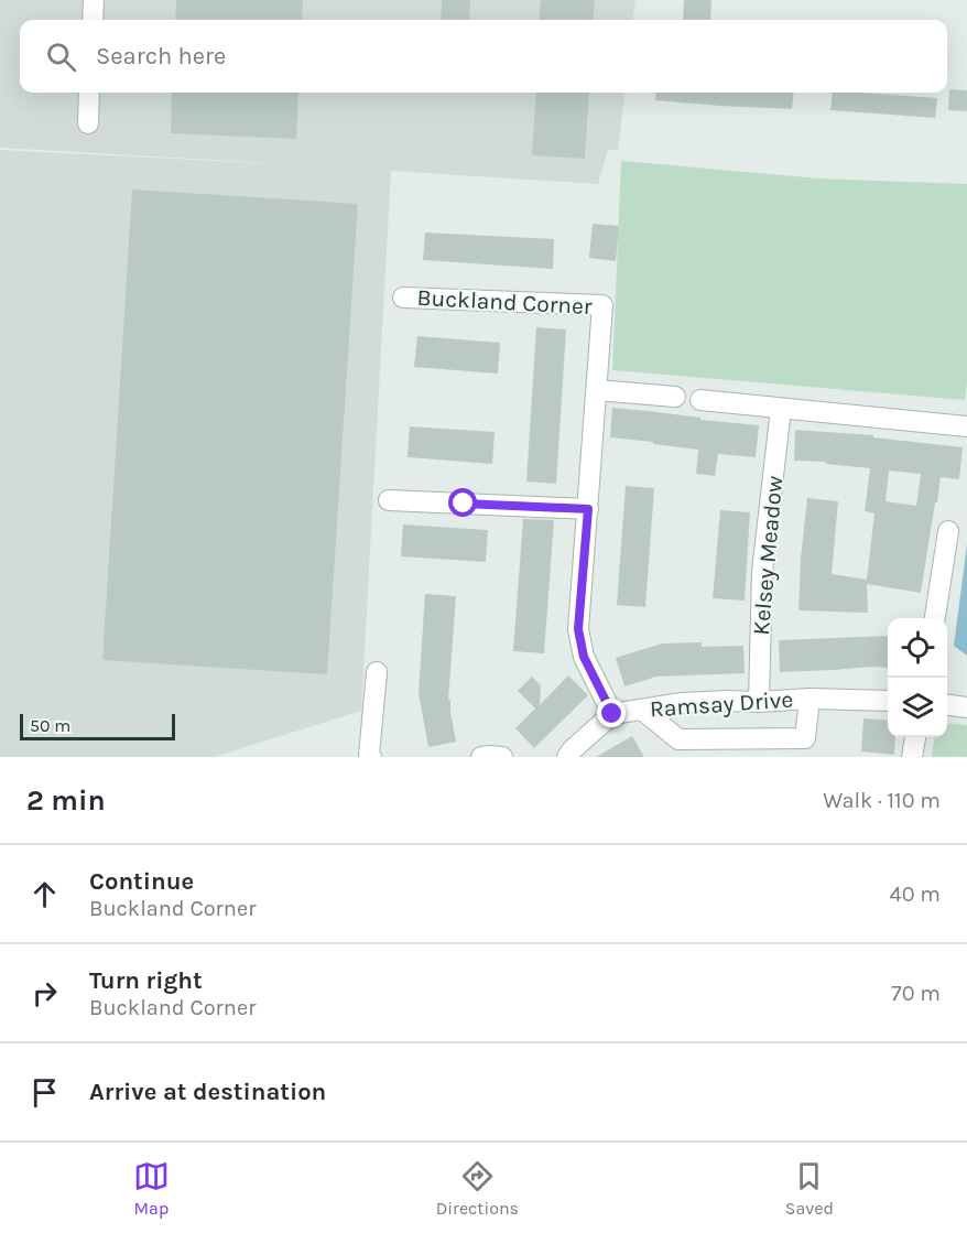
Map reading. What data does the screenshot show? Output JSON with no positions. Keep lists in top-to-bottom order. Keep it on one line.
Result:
{"streets":{"street":["Buckland Corner","Kelsey Meadow","Ramsay Drive"]},"crossings":[["Buckland Corner","Ramsay Drive"],["Kelsey Meadow","Ramsay Drive"]],"scale_bar":"50 m","page":{"search":"Search here","scale":"50 m","heading":["2 min","Walk · 110 m"],"list":[["Continue","Buckland Corner","40 m"],["Turn right","Buckland Corner","70 m"],"Arrive at destination"],"nav":["Map","Directions","Saved"]}}
